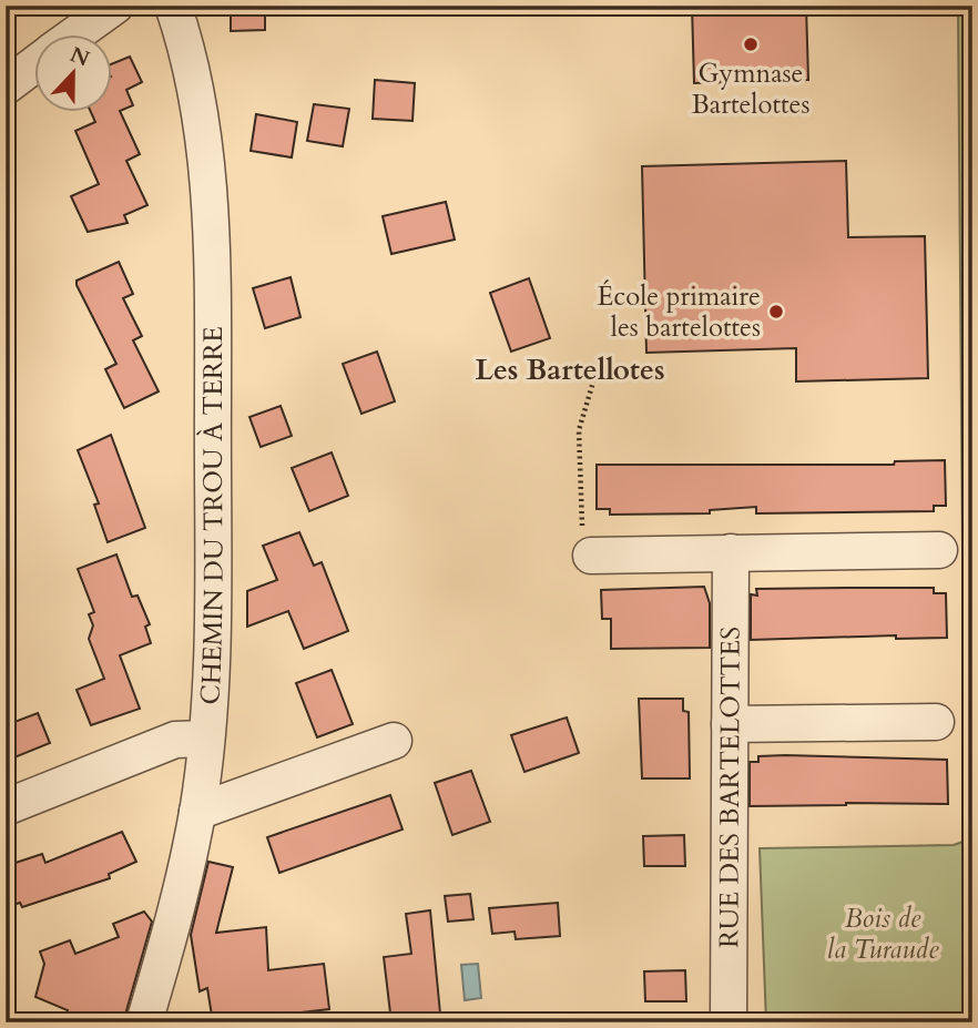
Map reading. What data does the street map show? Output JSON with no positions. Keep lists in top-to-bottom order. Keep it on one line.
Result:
{"streets":{"street":["CHEMIN DU TROU À TERRE","RUE DES BARTELOTTES"]},"districts":["Les Bartellotes"],"parks":["Bois de la Turaude"],"places":["Gymnase Bartelottes","École primaire les bartelottes"],"north":"top"}
